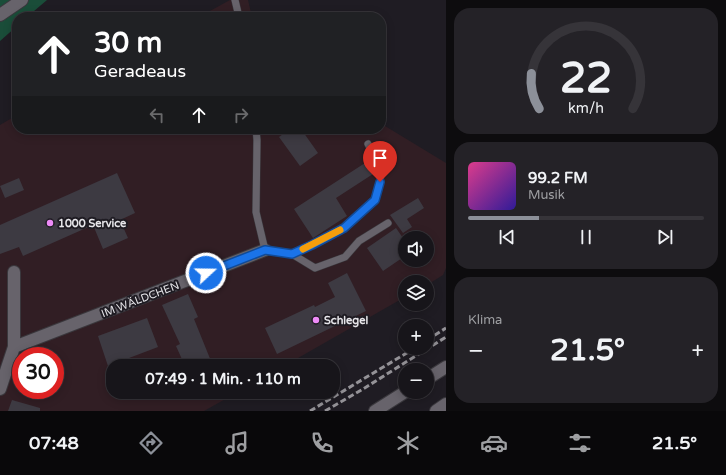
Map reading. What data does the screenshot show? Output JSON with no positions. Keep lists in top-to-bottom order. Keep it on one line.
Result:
{"streets":{"street":["IM WÄLDCHEN"]},"places":["1000 Service","Schlegel"],"page":{"turn":["30 m","Geradeaus"],"song":["99.2 FM","Musik"],"map_buttons":["+","−"],"tile":"Klima","heat":["−","21.5°","+"],"limit":"30","trip":"07:49 · 1 Min. · 110 m","tabs":["07:48","21.5°"],"gauge":["22","km/h"]}}
